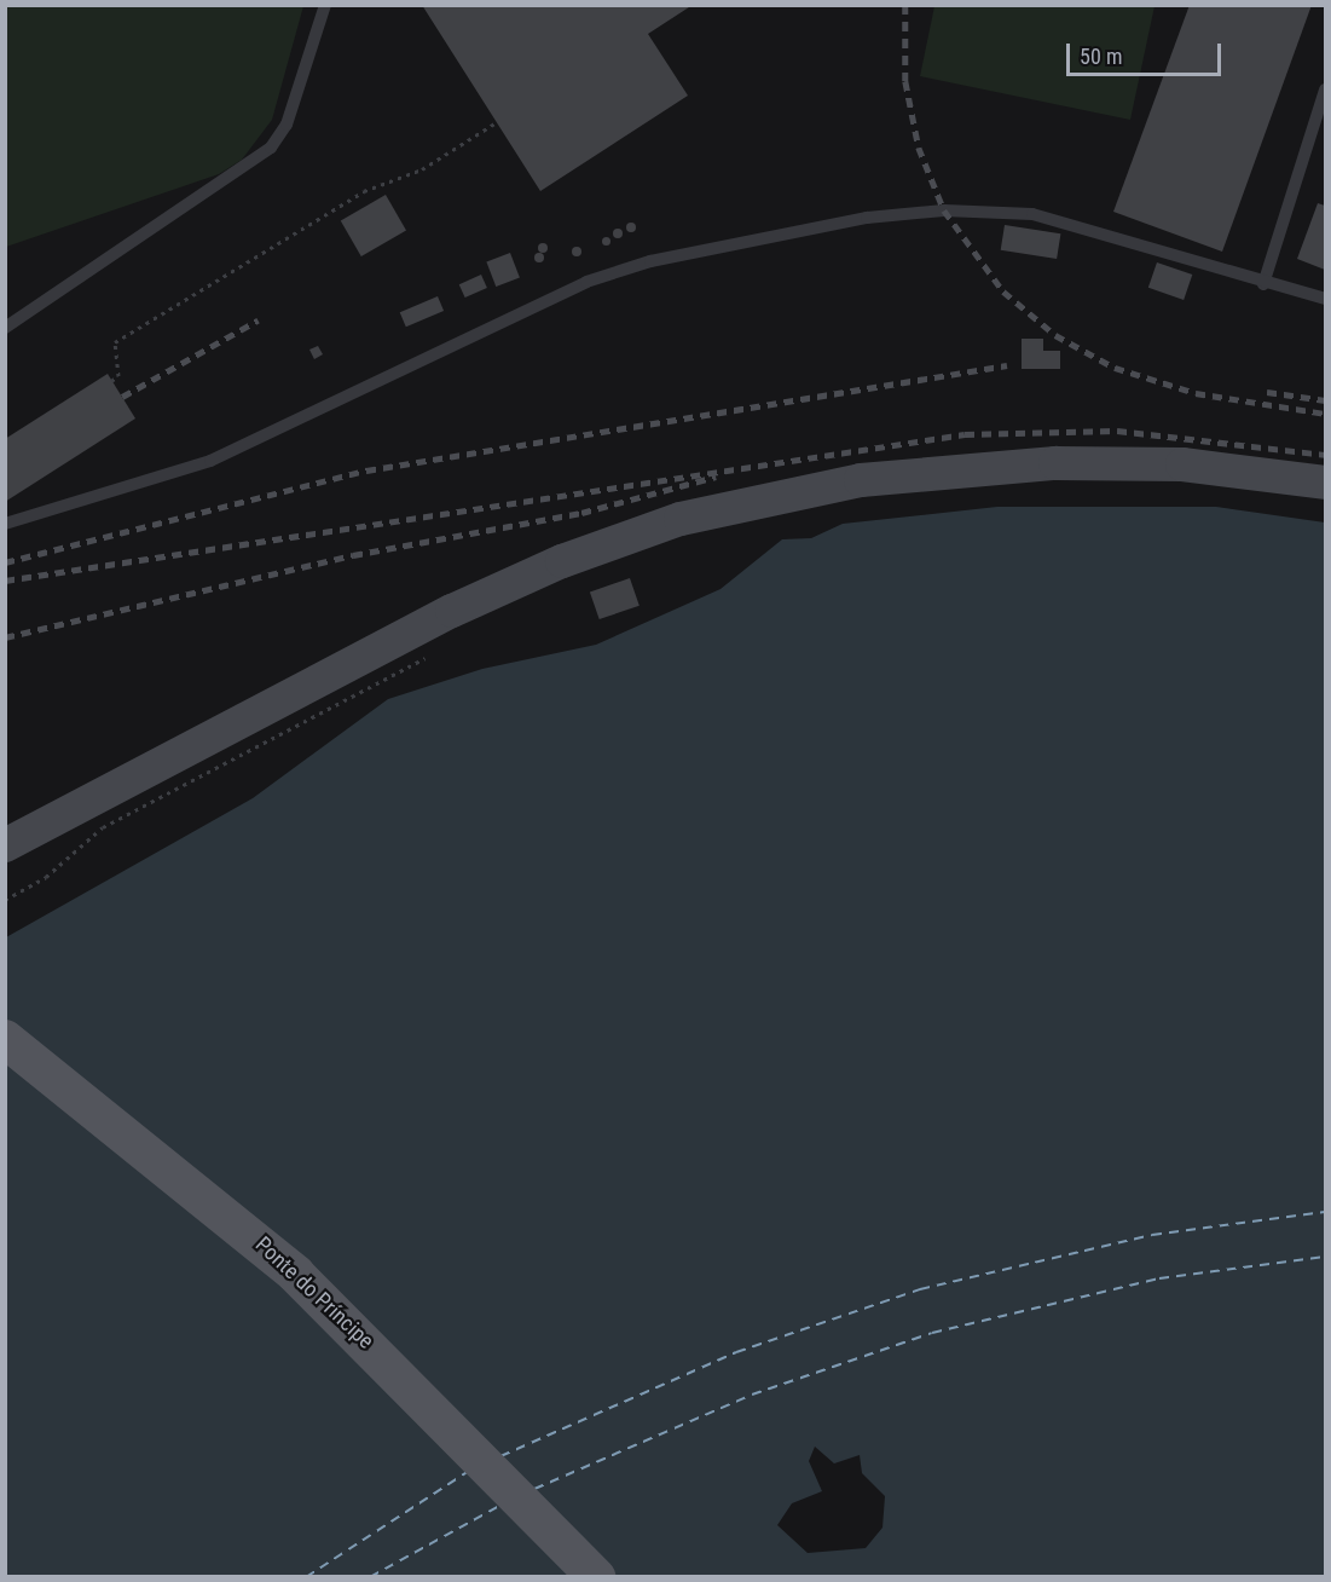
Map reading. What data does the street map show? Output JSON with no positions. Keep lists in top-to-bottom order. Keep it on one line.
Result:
{"streets":{"main road":["Ponte do Príncipe"]},"scale_bar":"50 m"}
